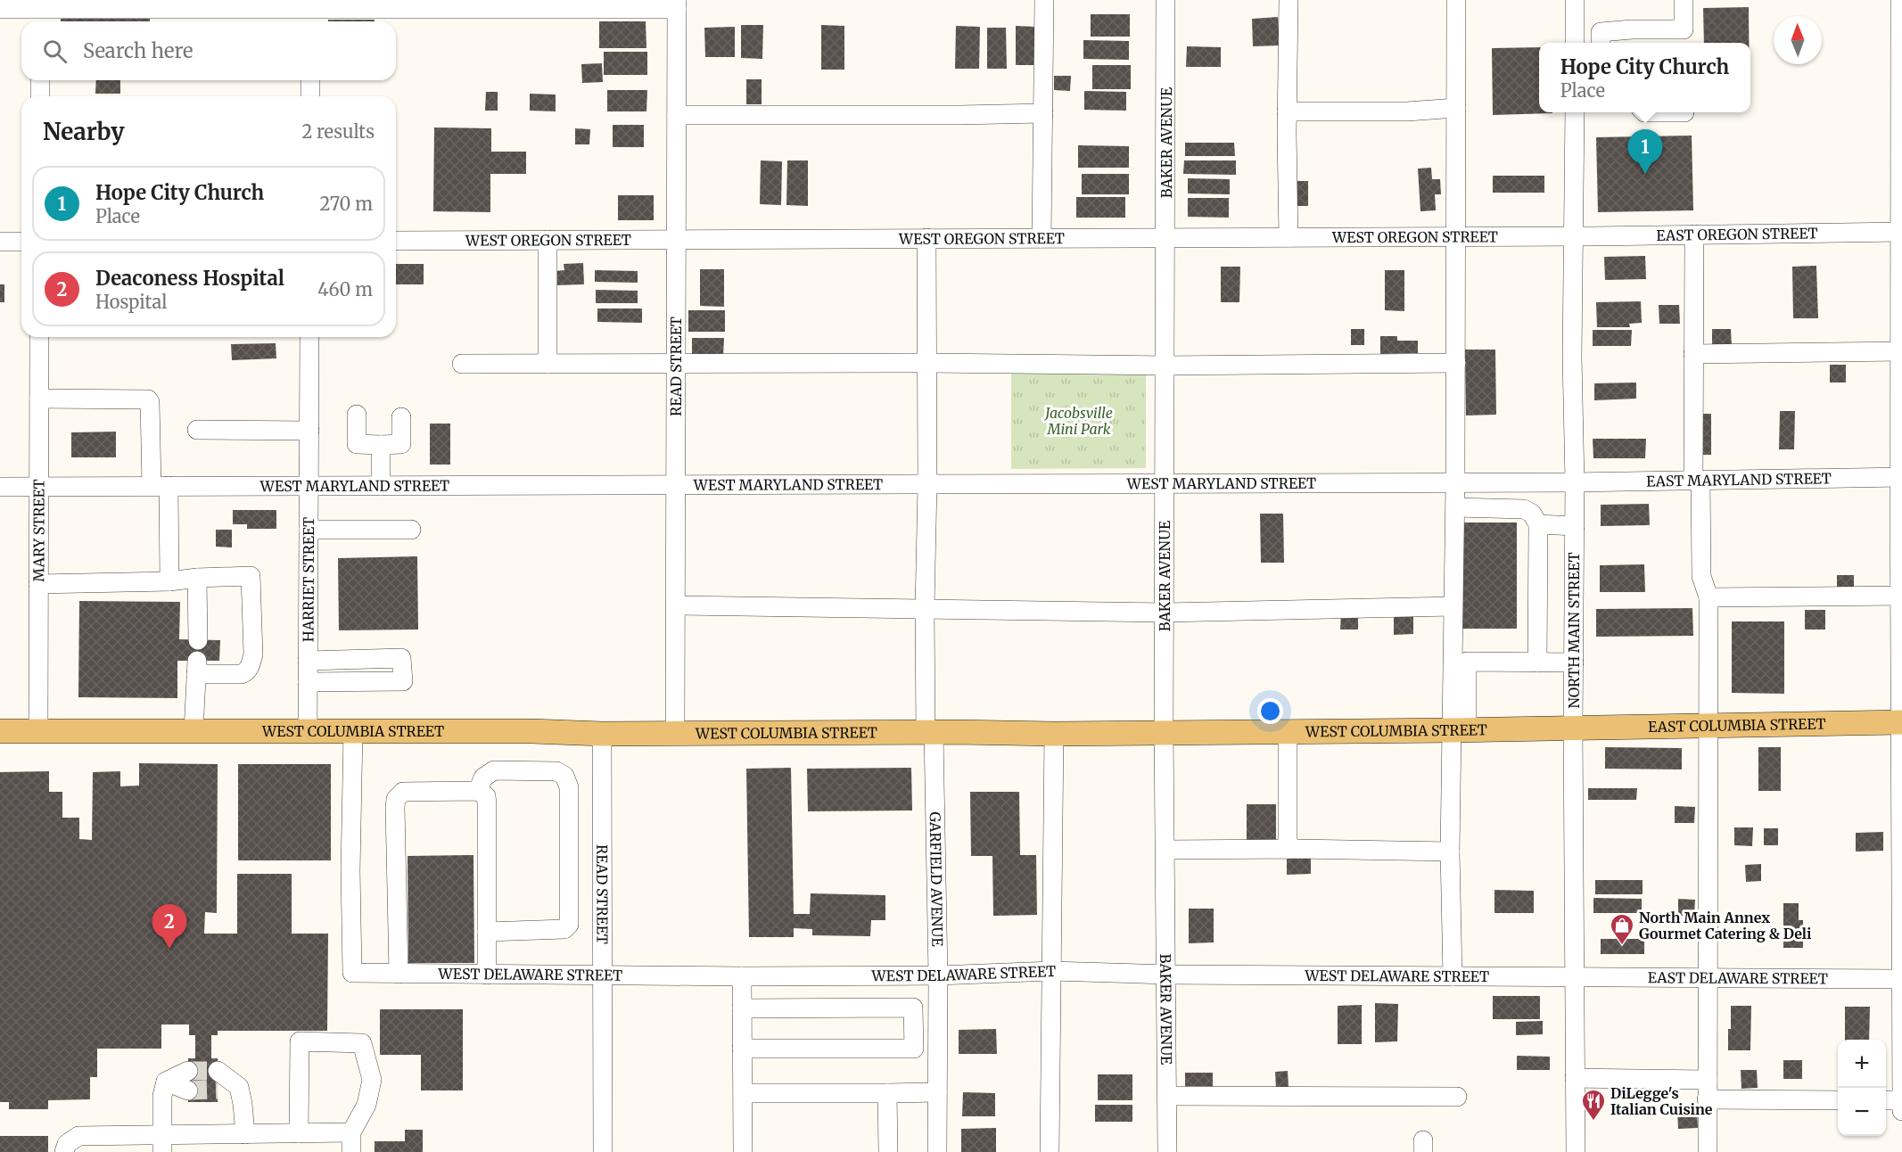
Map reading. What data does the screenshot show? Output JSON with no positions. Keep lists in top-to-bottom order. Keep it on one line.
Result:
{"streets":{"main road":["EAST COLUMBIA STREET","WEST COLUMBIA STREET"],"street":["BAKER AVENUE","EAST OREGON STREET","WEST OREGON STREET","READ STREET","EAST MARYLAND STREET","WEST MARYLAND STREET","MARY STREET","HARRIET STREET","NORTH MAIN STREET","GARFIELD AVENUE","WEST DELAWARE STREET","EAST DELAWARE STREET"]},"crossings":[["BAKER AVENUE","WEST OREGON STREET"],["BAKER AVENUE","WEST MARYLAND STREET"],["BAKER AVENUE","WEST COLUMBIA STREET"],["BAKER AVENUE","WEST DELAWARE STREET"],["EAST OREGON STREET","WEST OREGON STREET"],["EAST OREGON STREET","NORTH MAIN STREET"],["WEST OREGON STREET","READ STREET"],["WEST OREGON STREET","NORTH MAIN STREET"],["WEST OREGON STREET","GARFIELD AVENUE"],["READ STREET","WEST MARYLAND STREET"],["READ STREET","WEST COLUMBIA STREET"],["READ STREET","WEST DELAWARE STREET"],["EAST MARYLAND STREET","WEST MARYLAND STREET"],["EAST MARYLAND STREET","NORTH MAIN STREET"],["WEST MARYLAND STREET","MARY STREET"],["WEST MARYLAND STREET","HARRIET STREET"],["WEST MARYLAND STREET","NORTH MAIN STREET"],["WEST MARYLAND STREET","GARFIELD AVENUE"],["MARY STREET","WEST COLUMBIA STREET"],["HARRIET STREET","WEST COLUMBIA STREET"],["NORTH MAIN STREET","EAST COLUMBIA STREET"],["NORTH MAIN STREET","WEST COLUMBIA STREET"],["NORTH MAIN STREET","WEST DELAWARE STREET"],["NORTH MAIN STREET","EAST DELAWARE STREET"],["EAST COLUMBIA STREET","WEST COLUMBIA STREET"],["WEST COLUMBIA STREET","GARFIELD AVENUE"],["WEST COLUMBIA STREET","WEST DELAWARE STREET"],["GARFIELD AVENUE","WEST DELAWARE STREET"],["WEST DELAWARE STREET","EAST DELAWARE STREET"]],"parks":["Jacobsville Mini Park"],"places":{"shop":["North Main Annex Gourmet Catering & Deli"],"restaurant":["DiLegge's Italian Cuisine"]},"north":"top","page":{"search":"Search here","popup":["Hope City Church","Place"],"heading":["Nearby","2 results"],"pins":["1","2"],"list":[{"mark":"1","name":"Hope City Church","note":"Place","value":"270 m"},{"mark":"2","name":"Deaconess Hospital","note":"Hospital","value":"460 m"}],"map_buttons":["+","−"]}}
